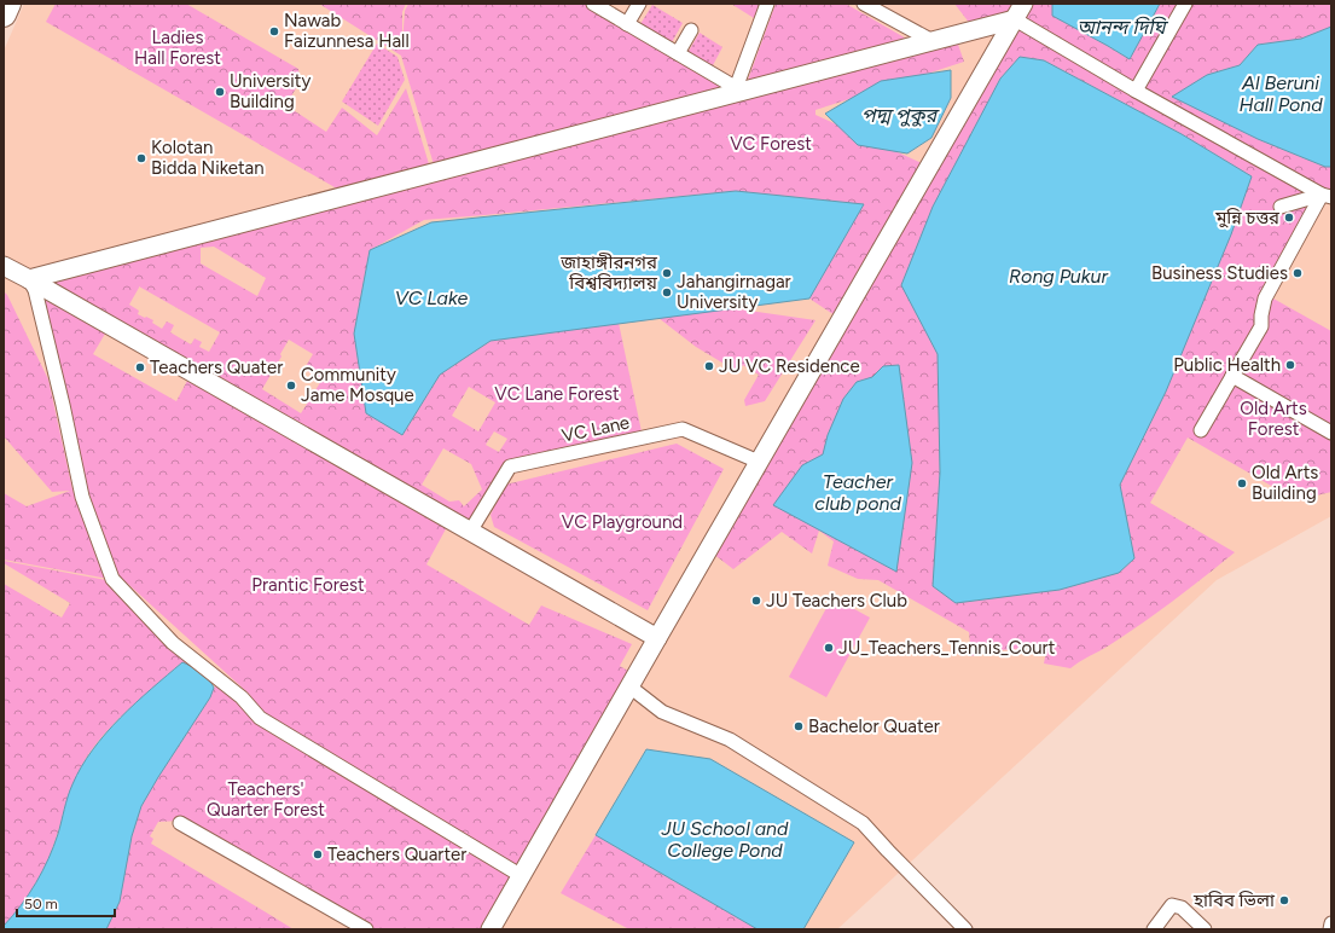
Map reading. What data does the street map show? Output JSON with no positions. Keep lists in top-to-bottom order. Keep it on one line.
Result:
{"streets":{"street":["VC Lane"]},"water":["আনন্দ দিঘি","Al Beruni Hall Pond","পদ্ম পুকুর","Rong Pukur","VC Lake","Teacher club pond","JU School and College Pond"],"parks":["Ladies Hall Forest","VC Forest","VC Lane Forest","Old Arts Forest","VC Playground","Prantic Forest","Teachers' Quarter Forest"],"places":["Nawab Faizunnesa Hall","University Building","Kolotan Bidda Niketan","মুন্নি চত্তর","জাহাঙ্গীরনগর বিশ্ববিদ্যালয়","Business Studies","Jahangirnagar University","Public Health","JU VC Residence","Teachers Quater","Community Jame Mosque","Old Arts Building","JU Teachers Club","JU_Teachers_Tennis_Court","Bachelor Quater","Teachers Quarter","হাবিব ভিলা"],"scale_bar":"50 m"}
